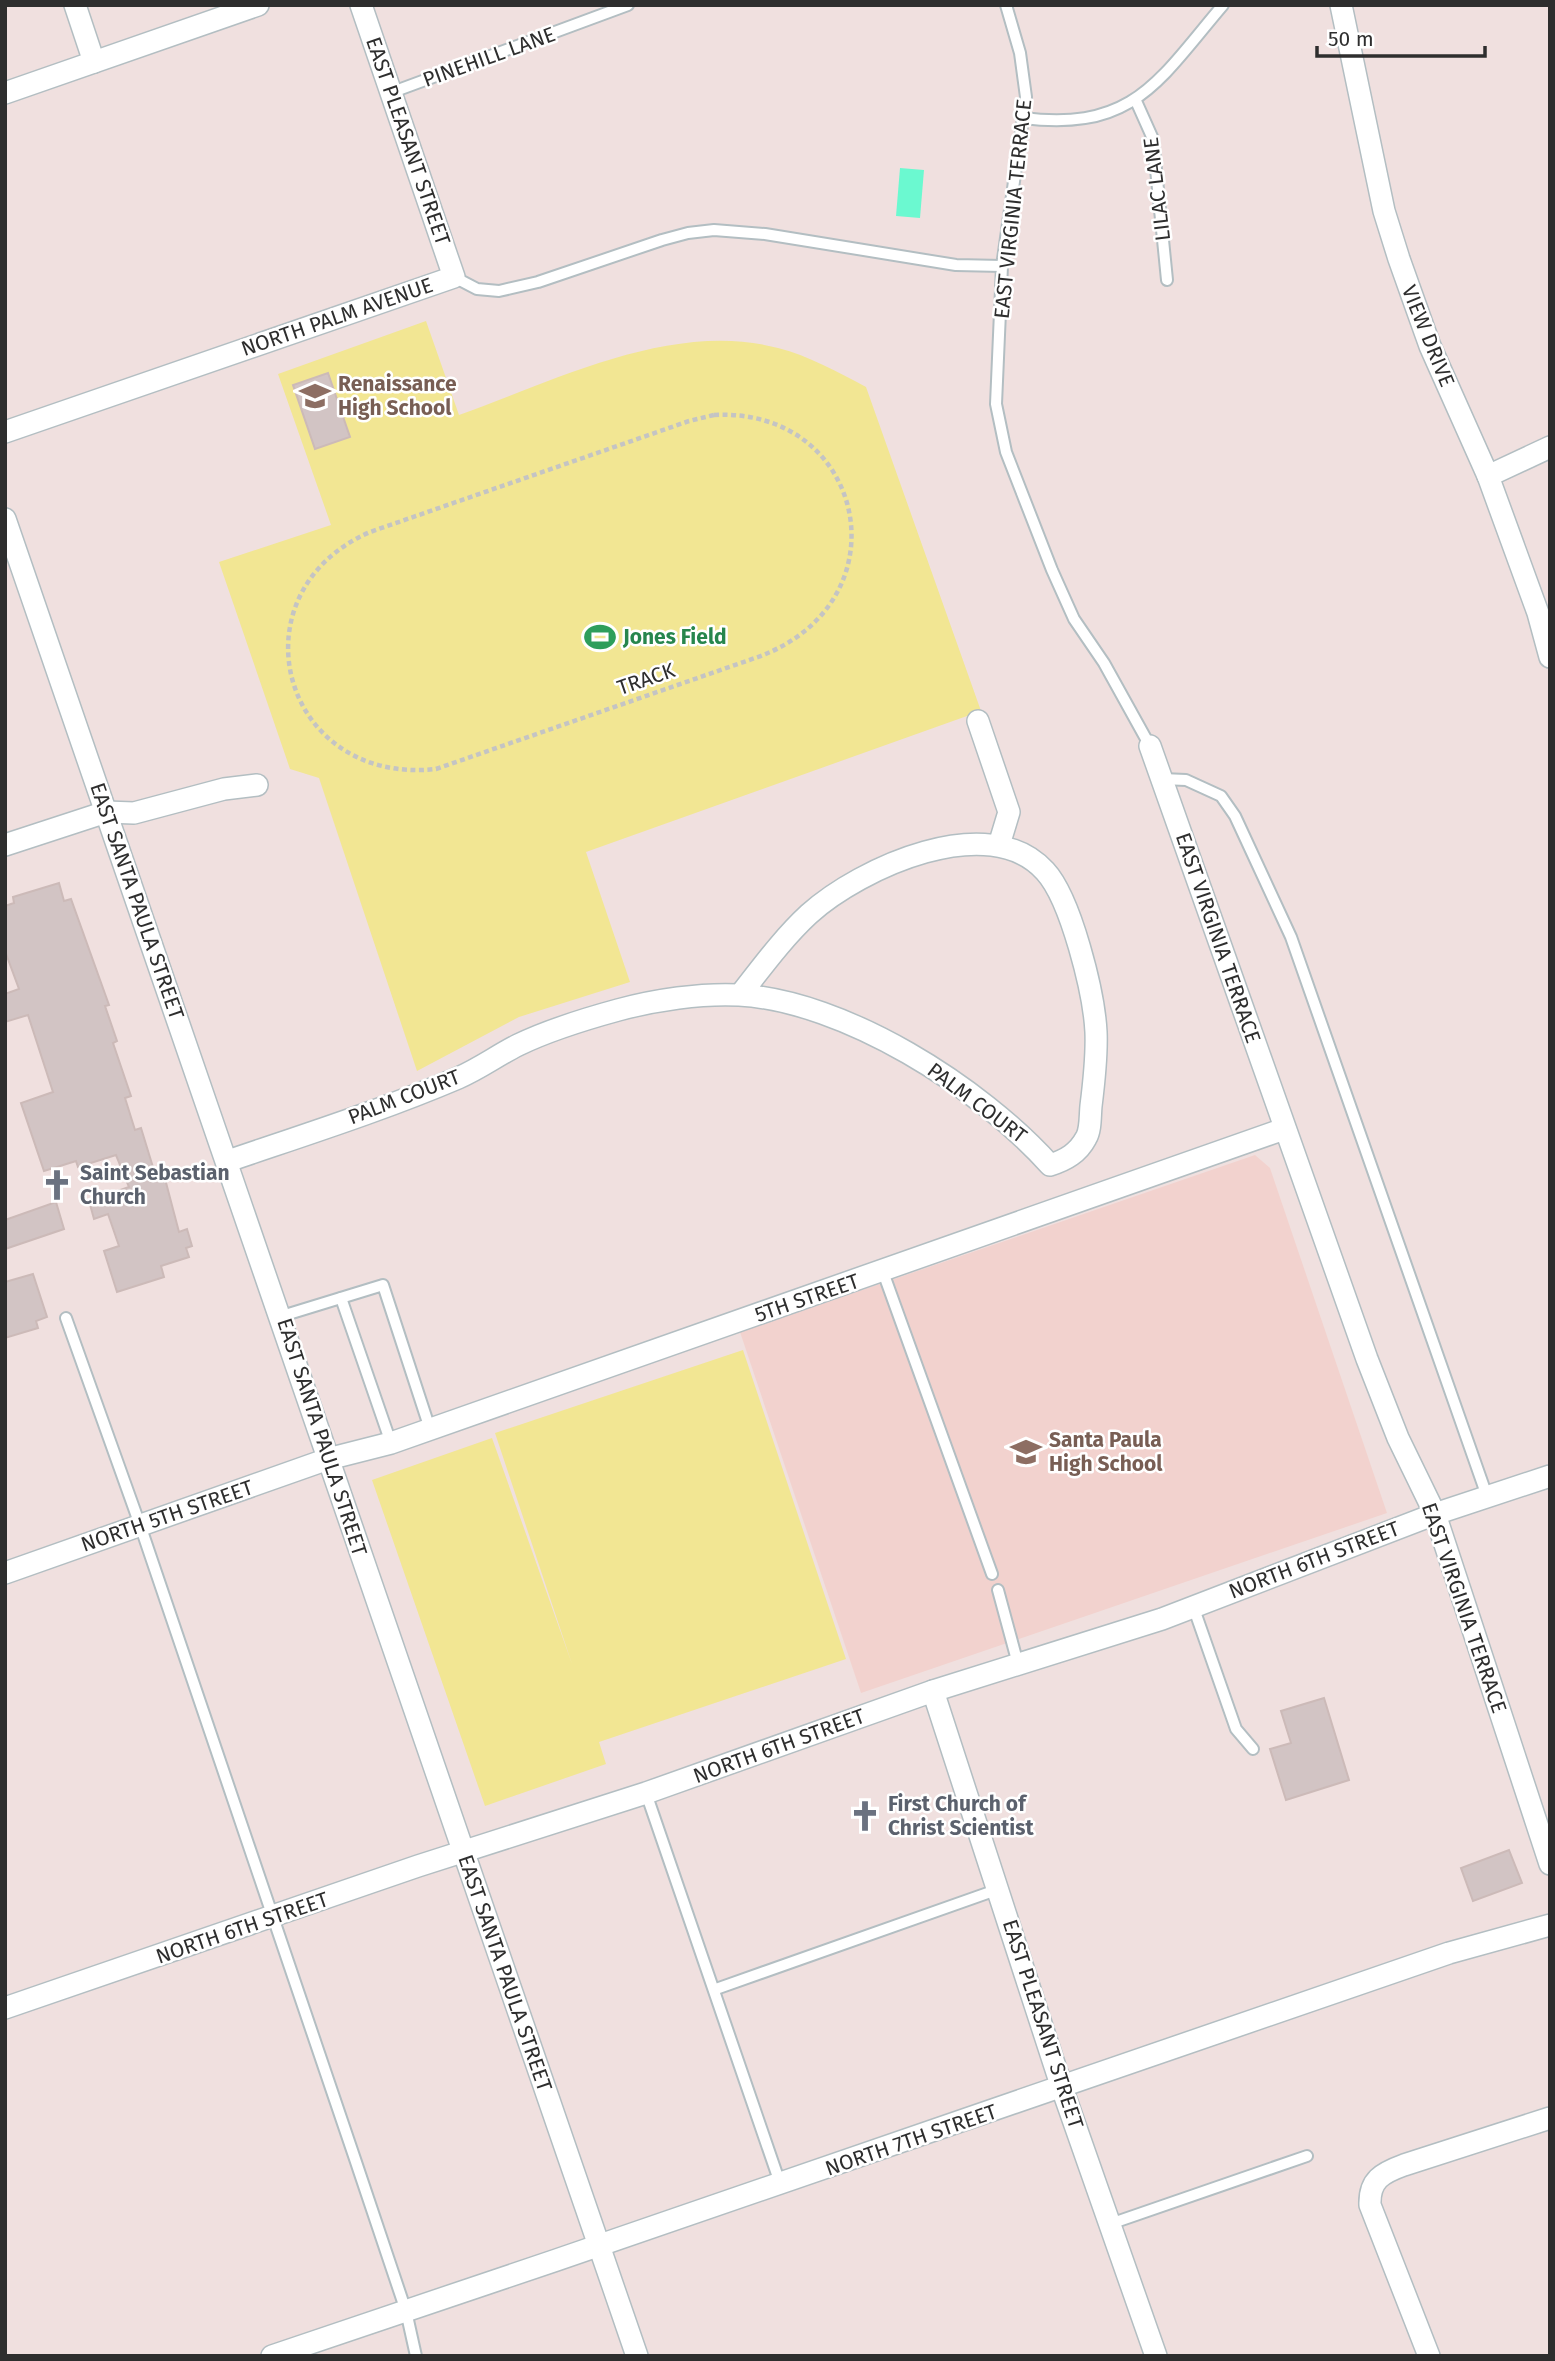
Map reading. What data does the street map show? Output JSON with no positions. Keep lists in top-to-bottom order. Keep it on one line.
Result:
{"streets":{"street":["EAST PLEASANT STREET","EAST VIRGINIA TERRACE","NORTH PALM AVENUE","VIEW DRIVE","EAST SANTA PAULA STREET","PALM COURT","5TH STREET","NORTH 5TH STREET","NORTH 6TH STREET","NORTH 7TH STREET"],"lane":["PINEHILL LANE","LILAC LANE"],"path":["TRACK"]},"crossings":[["PINEHILL LANE","EAST PLEASANT STREET"],["EAST PLEASANT STREET","NORTH PALM AVENUE"],["EAST PLEASANT STREET","NORTH 6TH STREET"],["EAST PLEASANT STREET","NORTH 7TH STREET"],["EAST VIRGINIA TERRACE","NORTH PALM AVENUE"],["EAST VIRGINIA TERRACE","5TH STREET"],["EAST VIRGINIA TERRACE","NORTH 6TH STREET"],["EAST SANTA PAULA STREET","PALM COURT"],["EAST SANTA PAULA STREET","5TH STREET"],["EAST SANTA PAULA STREET","NORTH 5TH STREET"],["EAST SANTA PAULA STREET","NORTH 6TH STREET"],["EAST SANTA PAULA STREET","NORTH 7TH STREET"],["5TH STREET","NORTH 5TH STREET"]],"places":{"school or university":["Renaissance High School","Santa Paula High School"],"sports":["Jones Field"],"church":["Saint Sebastian Church","First Church of Christ Scientist"]},"scale_bar":"50 m"}
